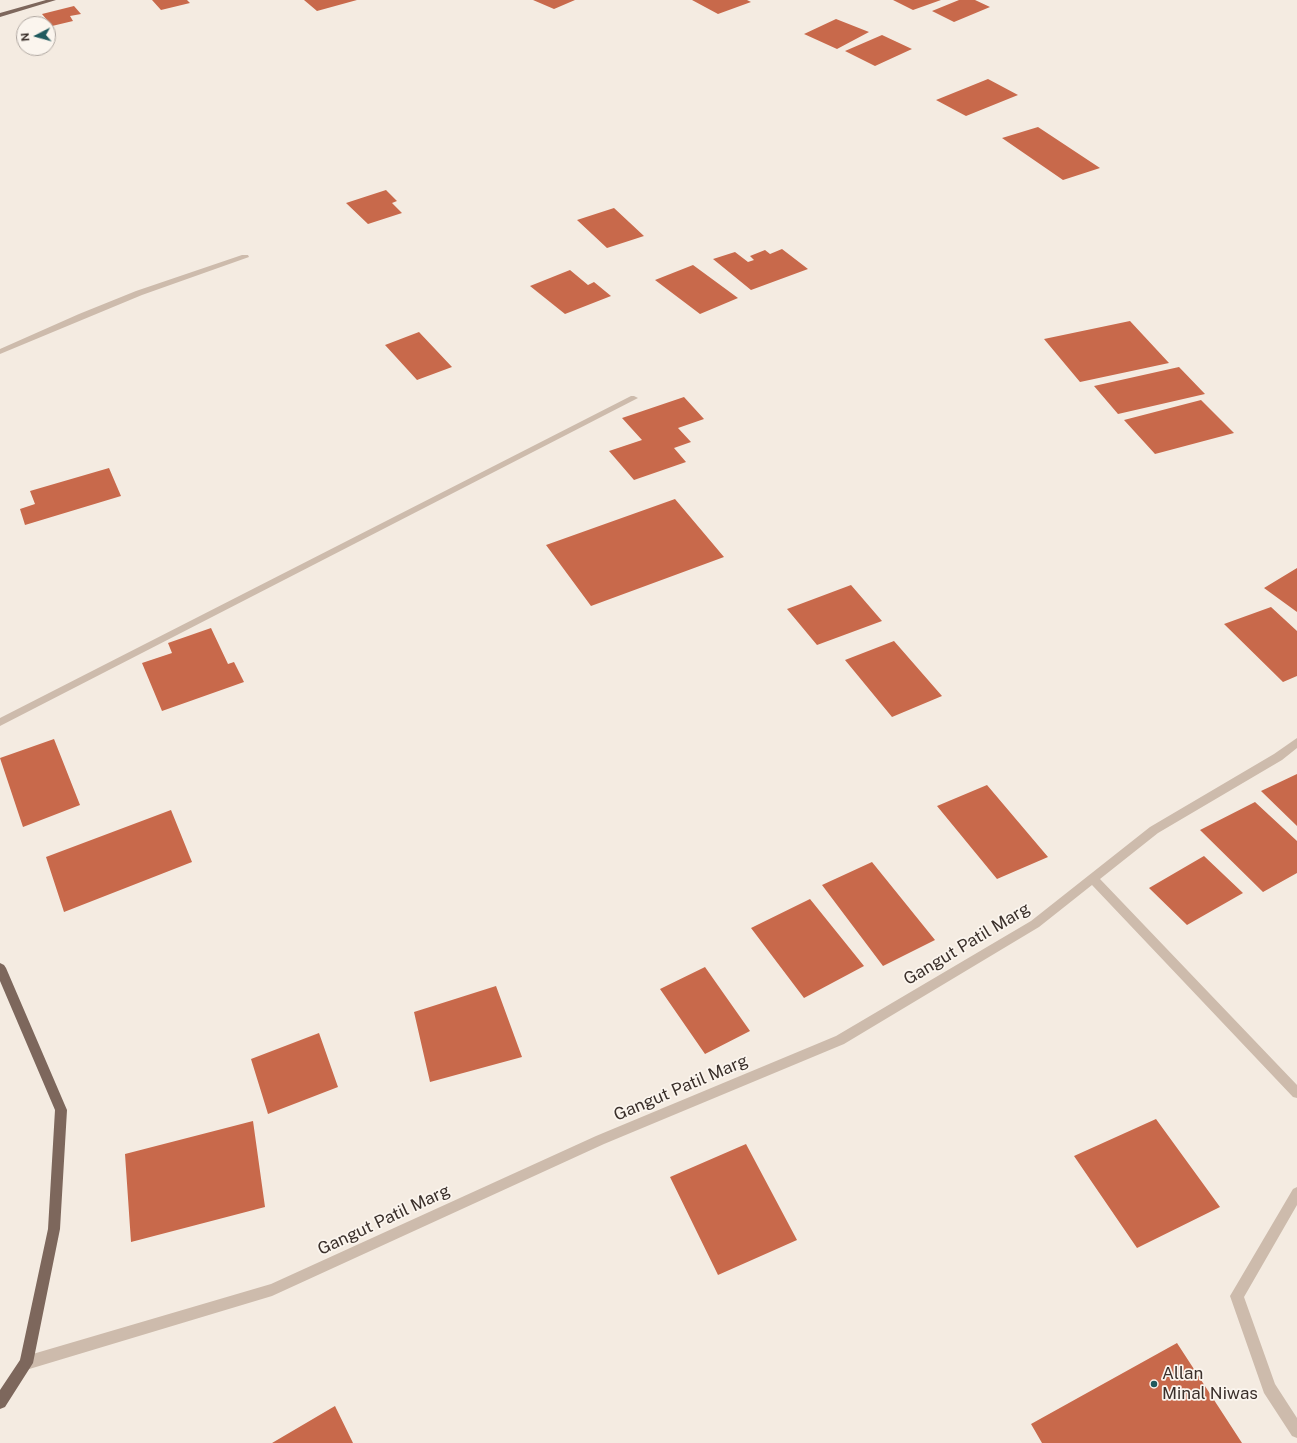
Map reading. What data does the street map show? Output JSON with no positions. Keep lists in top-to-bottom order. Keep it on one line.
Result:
{"streets":{"street":["Gangut Patil Marg"]},"places":["Allan Minal Niwas"],"north":"left"}
